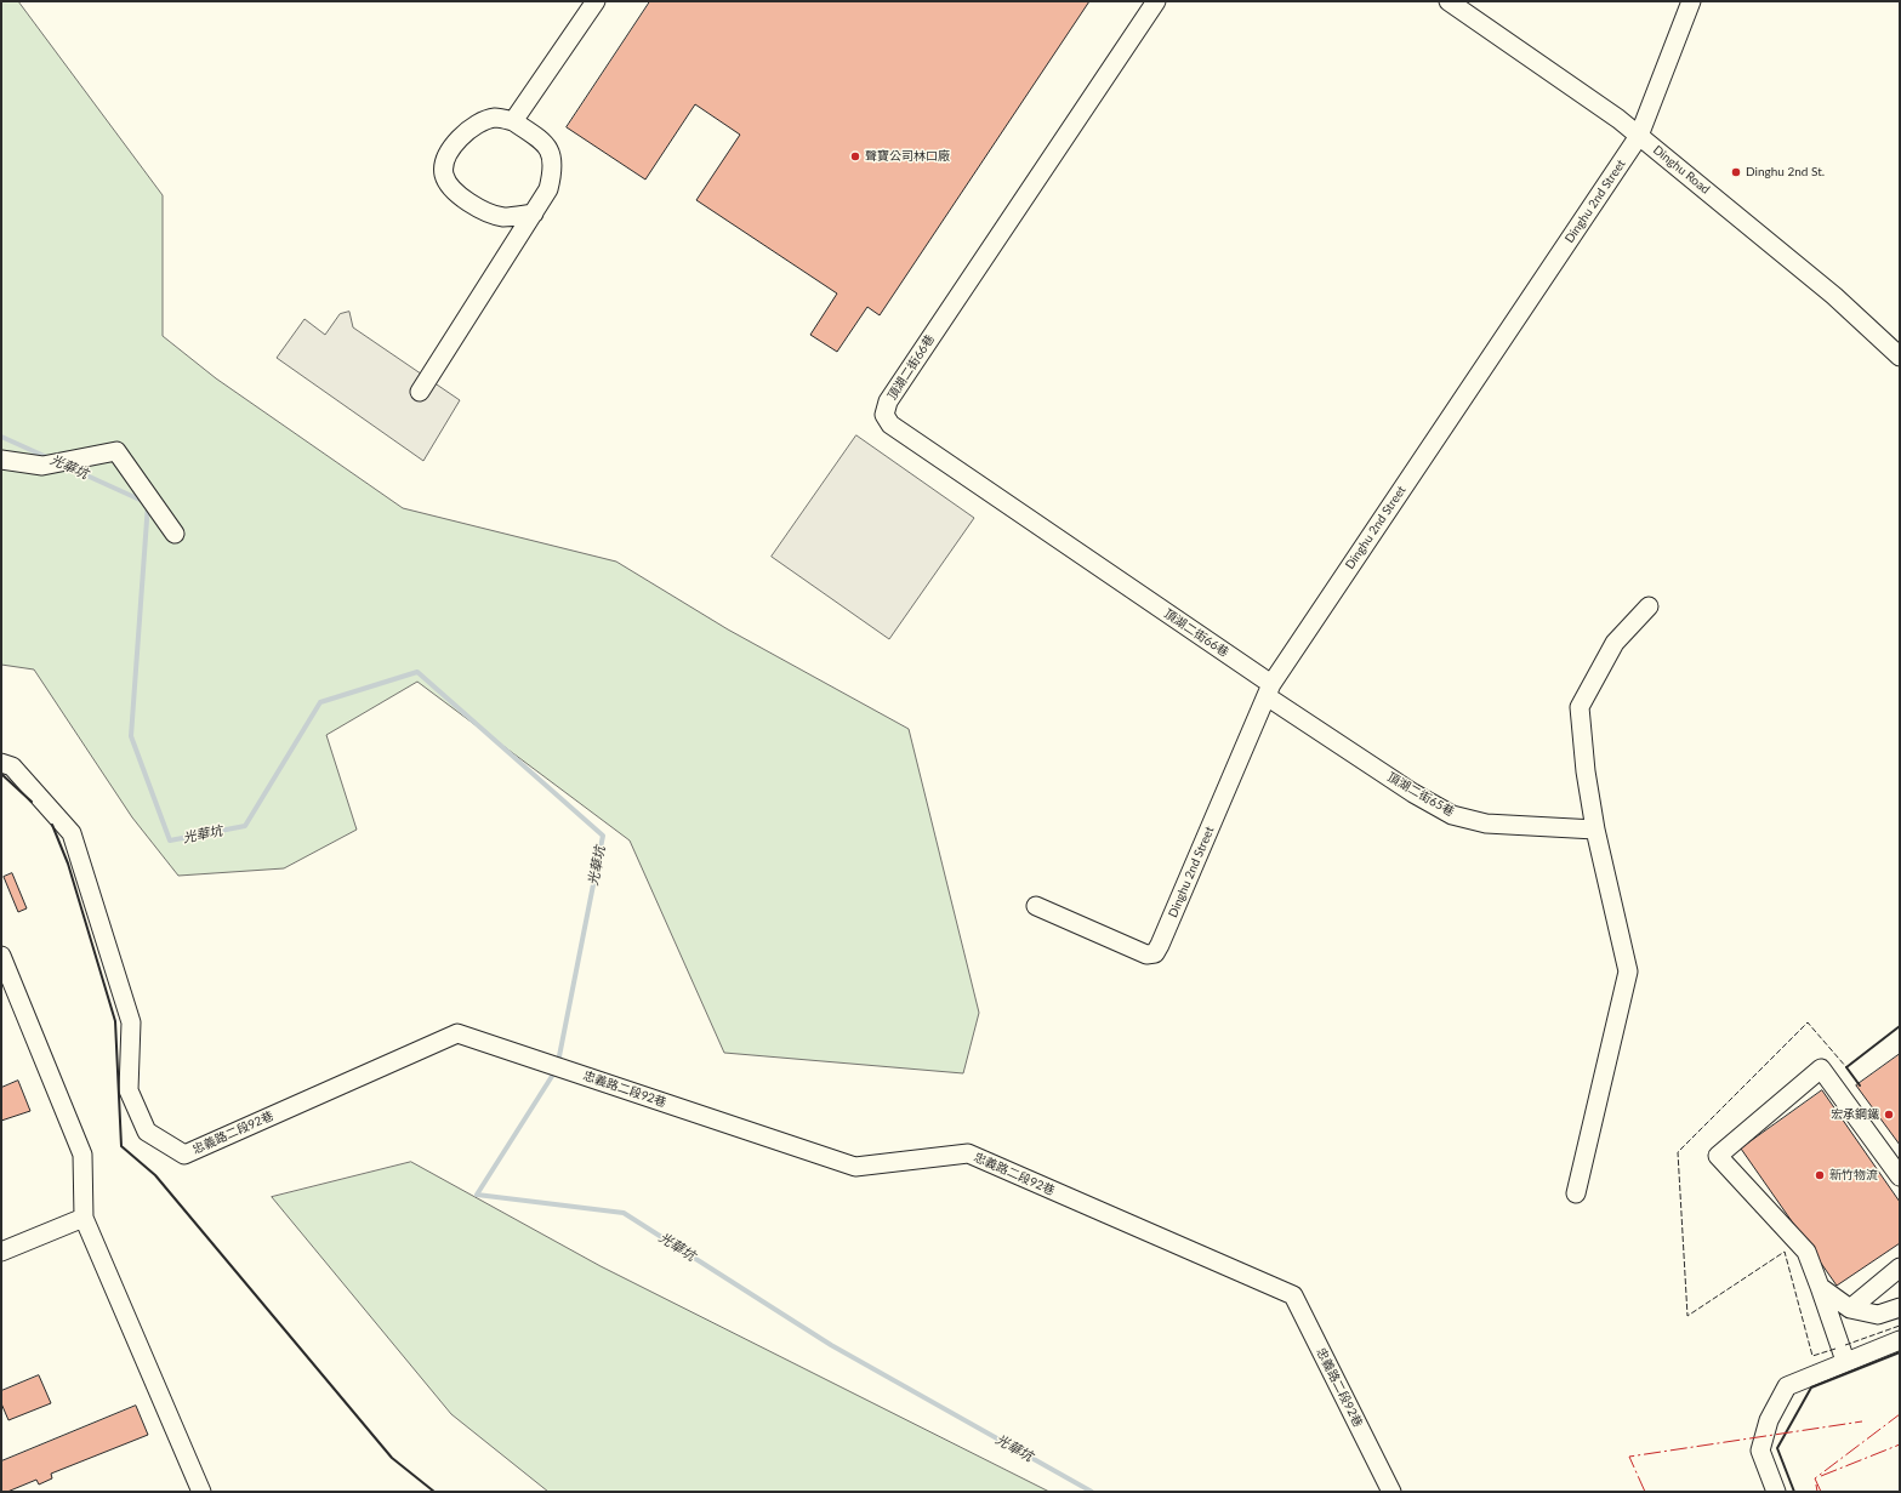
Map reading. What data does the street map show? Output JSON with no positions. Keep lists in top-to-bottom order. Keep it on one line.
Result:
{"streets":{"street":["Dinghu Road","Dinghu 2nd Street","頂湖二街66巷","頂湖二街65巷","忠義路二段92巷"]},"crossings":[["Dinghu Road","Dinghu 2nd Street"],["Dinghu 2nd Street","頂湖二街66巷"],["Dinghu 2nd Street","頂湖二街65巷"],["頂湖二街66巷","頂湖二街65巷"]],"water":["光華坑"],"places":["聲寶公司林口廠","Dinghu 2nd St.","宏承鋼鐵","新竹物流"]}
